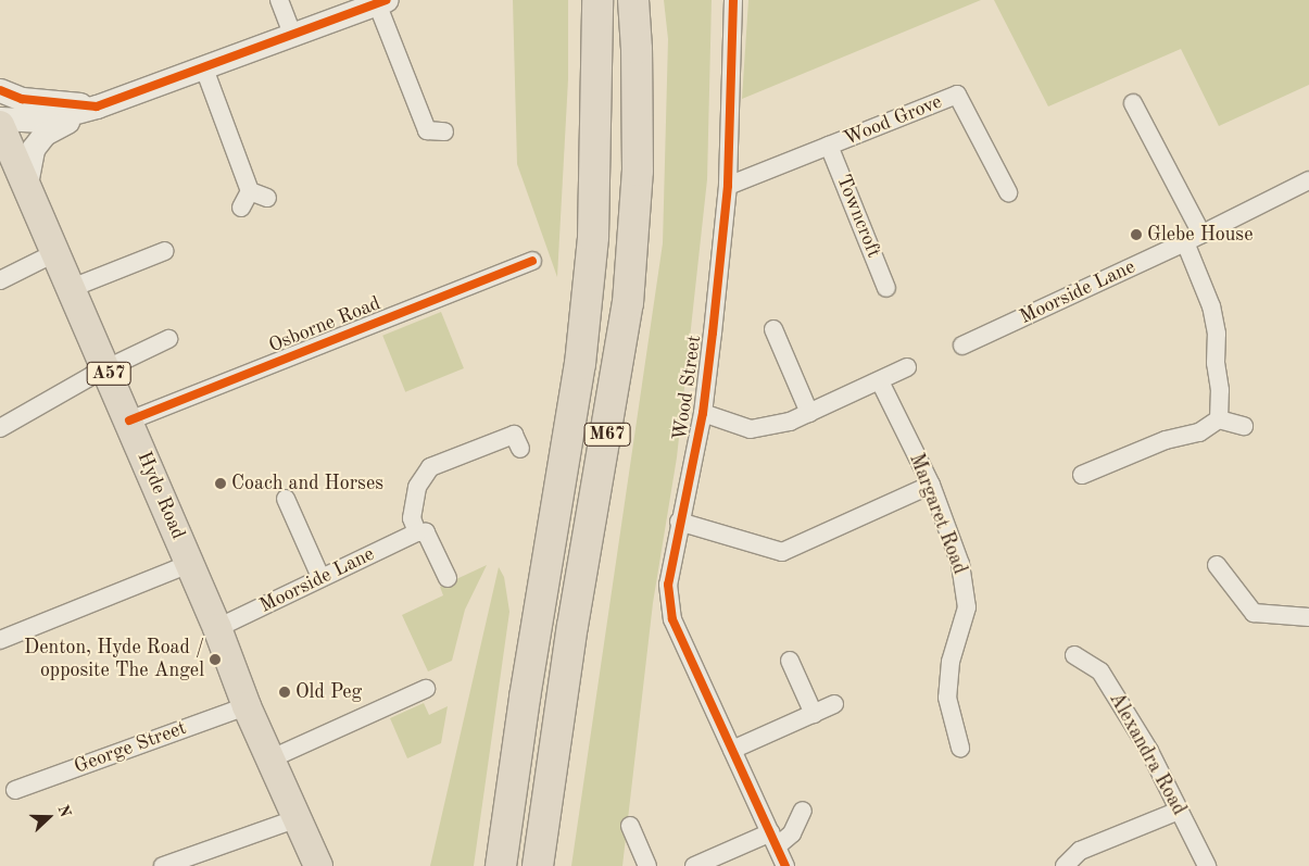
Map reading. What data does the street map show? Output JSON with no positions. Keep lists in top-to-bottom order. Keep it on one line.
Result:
{"streets":{"highway":["M67"],"main road":["A57","Hyde Road"],"street":["Wood Grove","Towncroft","Moorside Lane","Osborne Road","Wood Street","Margaret Road","George Street","Alexandra Road"]},"crossings":[["Wood Grove","Towncroft"],["Wood Grove","Wood Street"],["Moorside Lane","Hyde Road"],["Osborne Road","Hyde Road"],["Hyde Road","George Street"]],"places":["Glebe House","Coach and Horses","Denton, Hyde Road / opposite The Angel","Old Peg"],"north":"right"}
